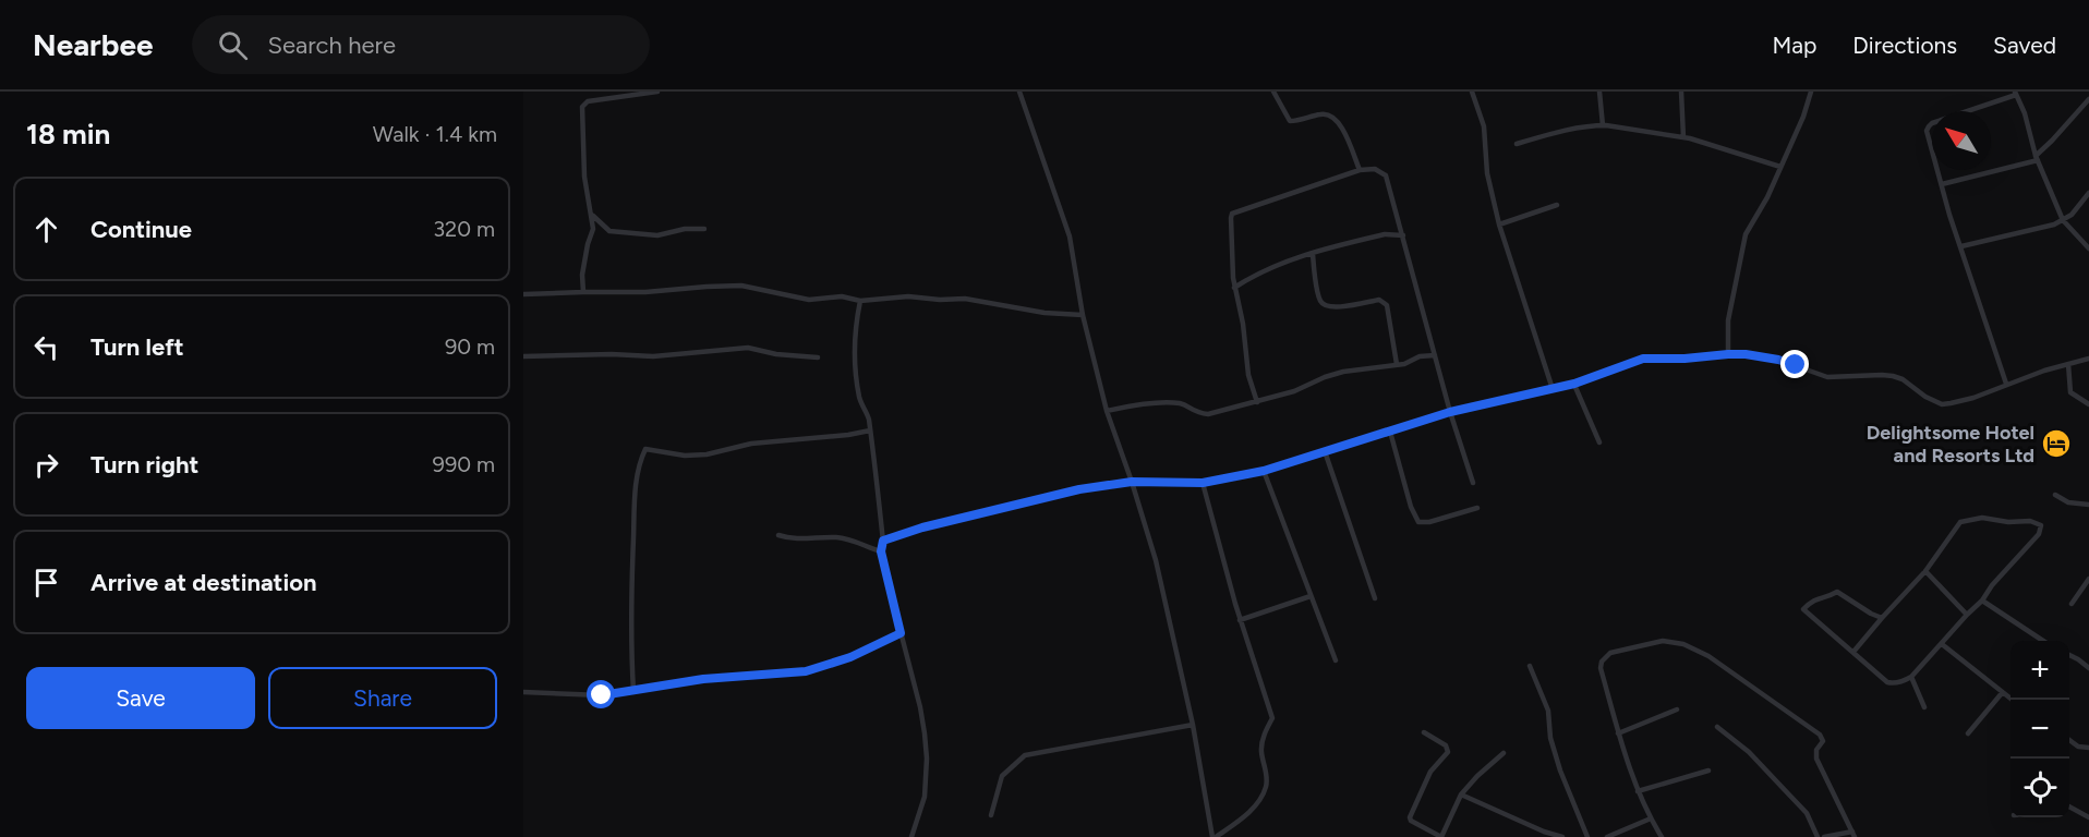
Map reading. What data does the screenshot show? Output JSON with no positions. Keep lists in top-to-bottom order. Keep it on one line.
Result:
{"places":{"hotel":["Delightsome Hotel and Resorts Ltd"]},"north":"top left","page":{"header":"Nearbee","search":"Search here","nav":["Map","Directions","Saved"],"heading":["18 min","Walk · 1.4 km"],"list":[["Continue","320 m"],["Turn left","90 m"],["Turn right","990 m"],"Arrive at destination"],"map_buttons":["+","−"],"buttons":["Save","Share"]}}
